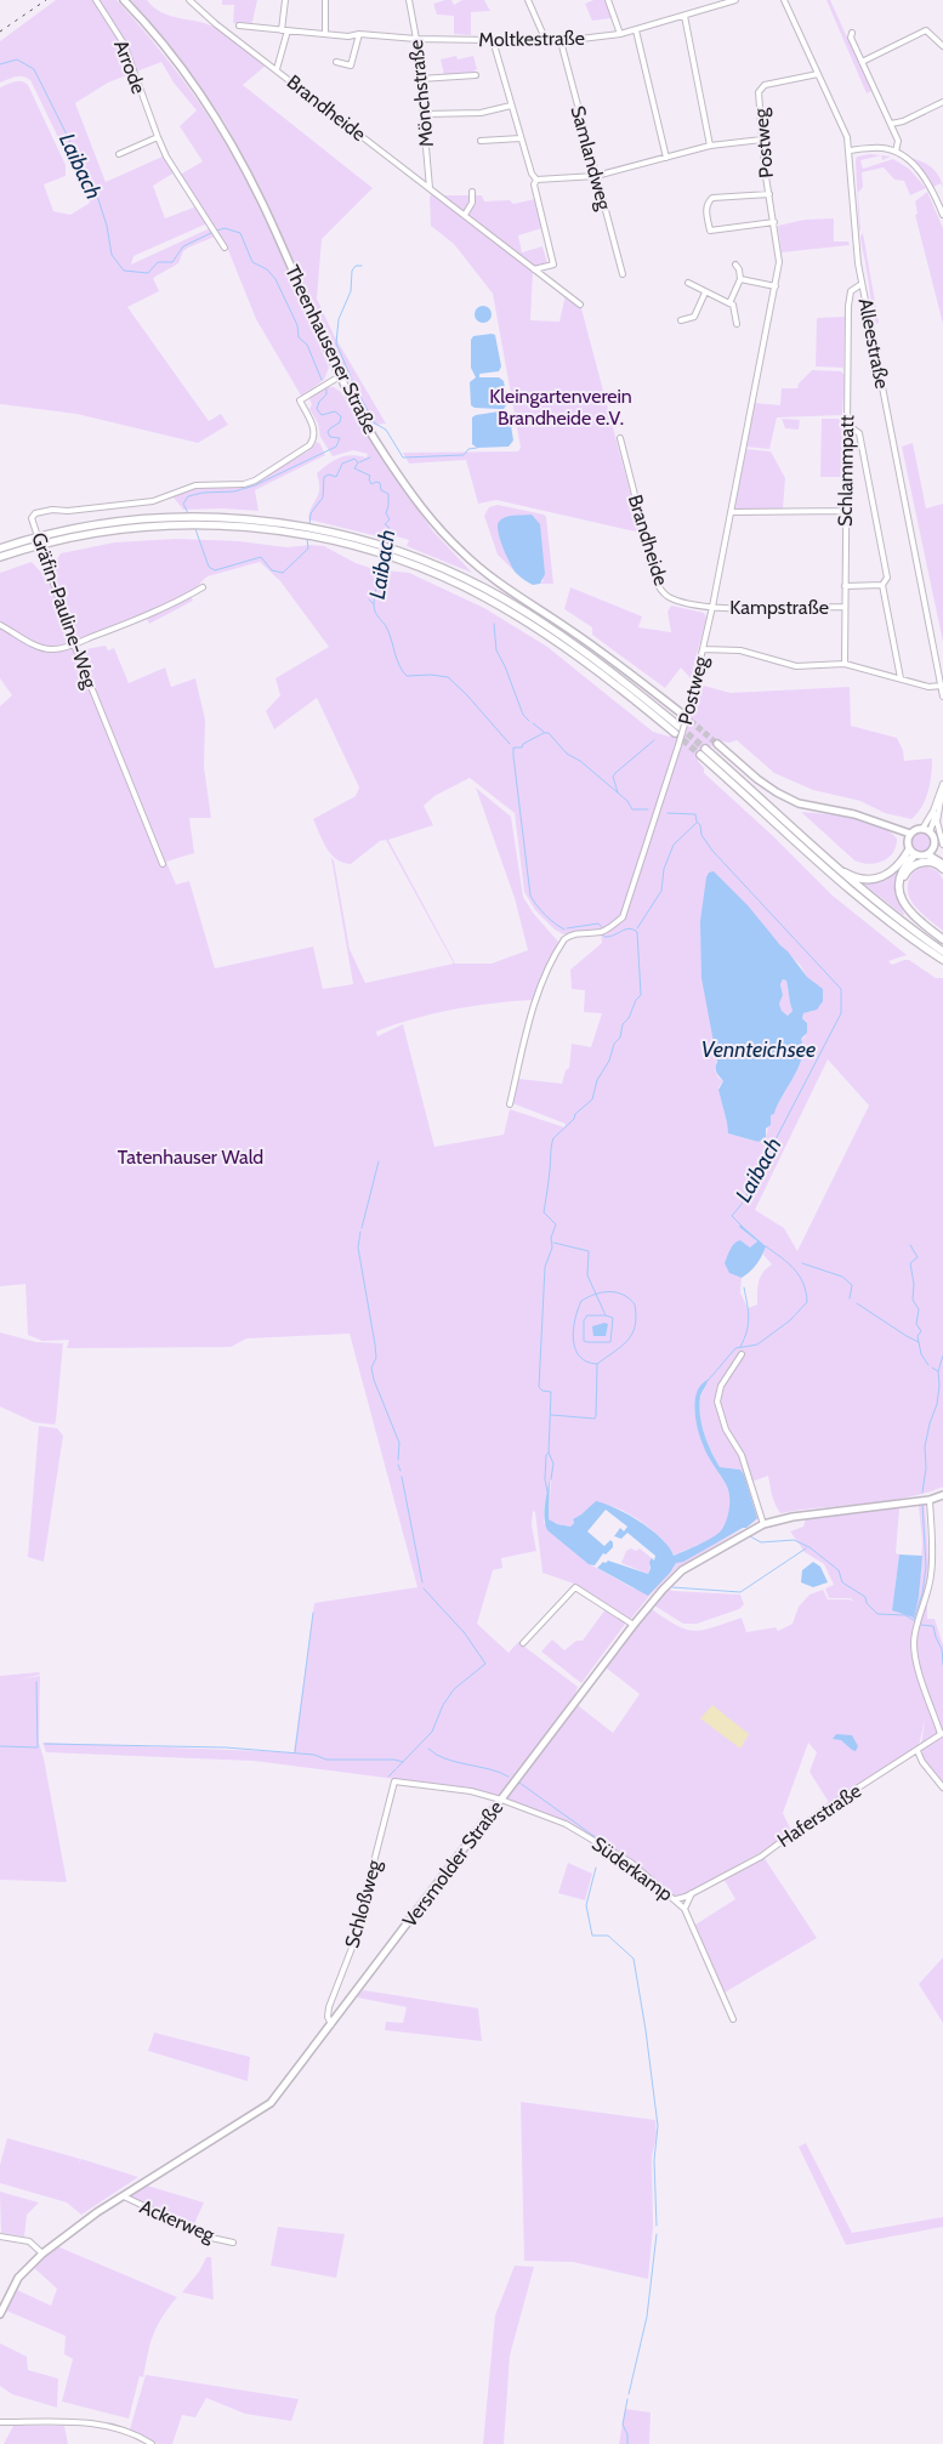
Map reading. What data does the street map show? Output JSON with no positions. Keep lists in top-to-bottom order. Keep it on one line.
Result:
{"streets":{"main road":["Theenhausener Straße","Versmolder Straße"],"street":["Moltkestraße","Arrode","Mönchstraße","Brandheide","Postweg","Samlandweg","Alleestraße","Schlammpatt","Kampstraße","Gräfin-Pauline-Weg","Haferstraße","Süderkamp","Schloßweg","Ackerweg"]},"crossings":[["Moltkestraße","Mönchstraße"],["Moltkestraße","Samlandweg"],["Mönchstraße","Brandheide"],["Brandheide","Postweg"],["Brandheide","Kampstraße"],["Postweg","Alleestraße"],["Postweg","Theenhausener Straße"],["Postweg","Kampstraße"],["Alleestraße","Schlammpatt"],["Theenhausener Straße","Gräfin-Pauline-Weg"],["Schlammpatt","Kampstraße"],["Haferstraße","Süderkamp"],["Versmolder Straße","Süderkamp"],["Versmolder Straße","Schloßweg"],["Versmolder Straße","Ackerweg"],["Süderkamp","Schloßweg"]],"water":["Laibach","Vennteichsee"],"parks":["Kleingartenverein Brandheide e.V.","Tatenhauser Wald"]}
